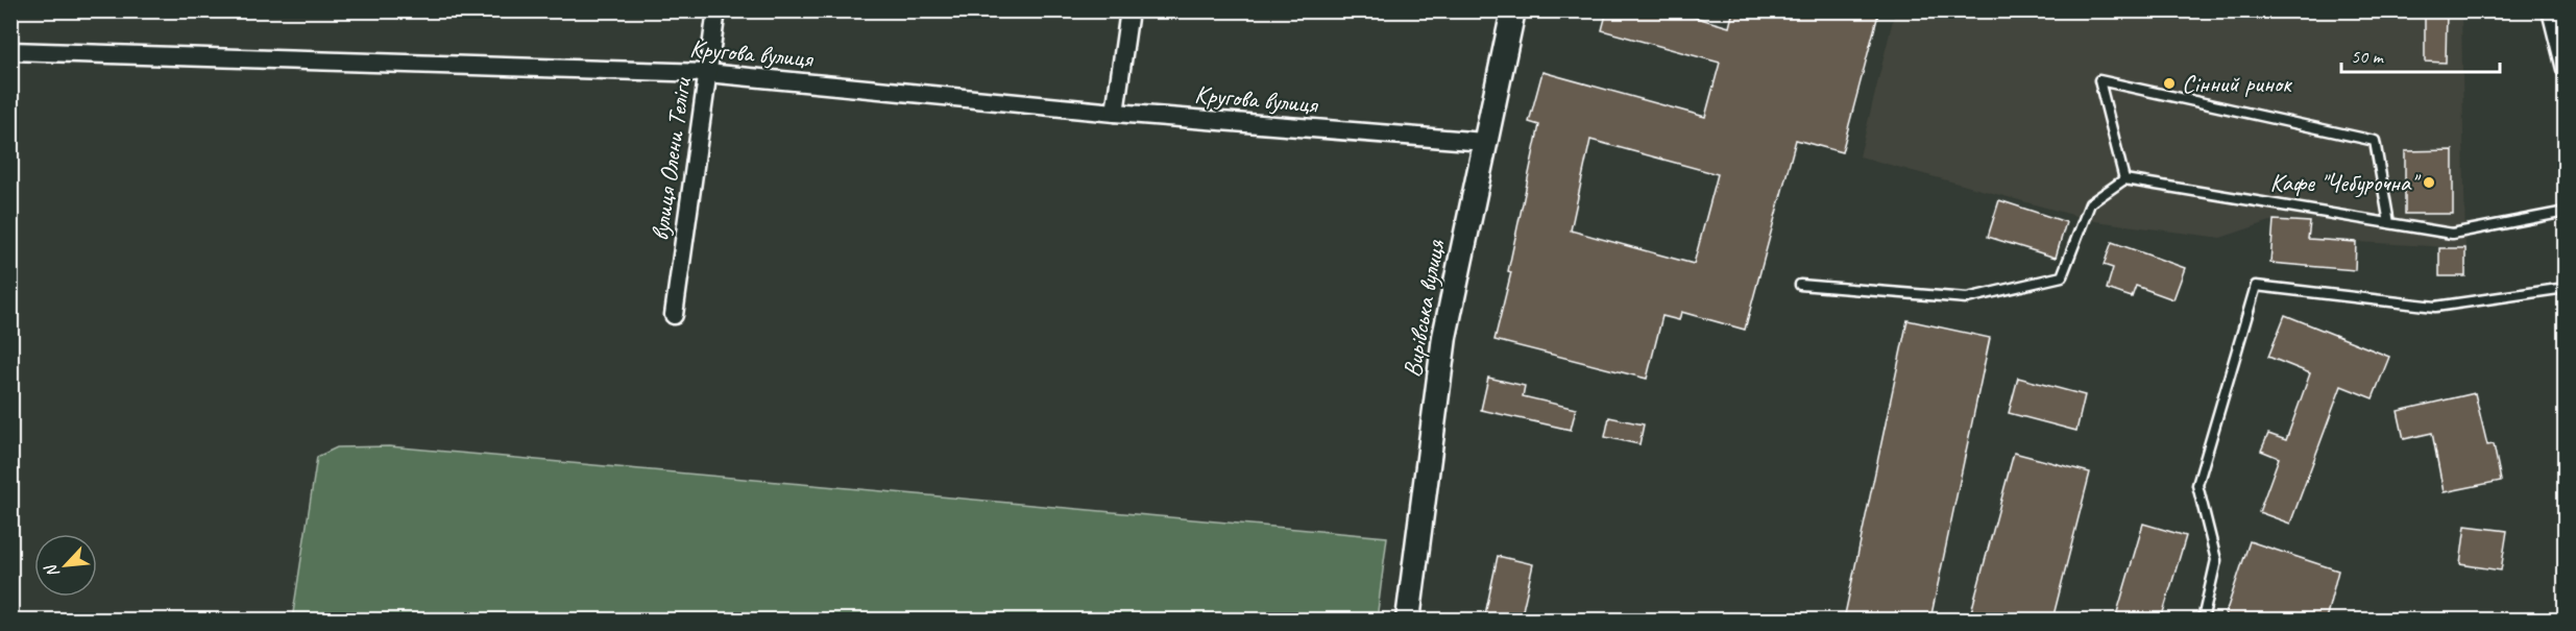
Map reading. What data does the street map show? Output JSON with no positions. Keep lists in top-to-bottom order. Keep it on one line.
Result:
{"streets":{"main road":["Вирівська вулиця"],"street":["Кругова вулиця","вулиця Олени Теліги"]},"crossings":[["Кругова вулиця","вулиця Олени Теліги"],["Кругова вулиця","Вирівська вулиця"]],"places":["Сінний ринок","Кафе \"Чебурочна\""],"scale_bar":"50 m","north":"bottom left"}
